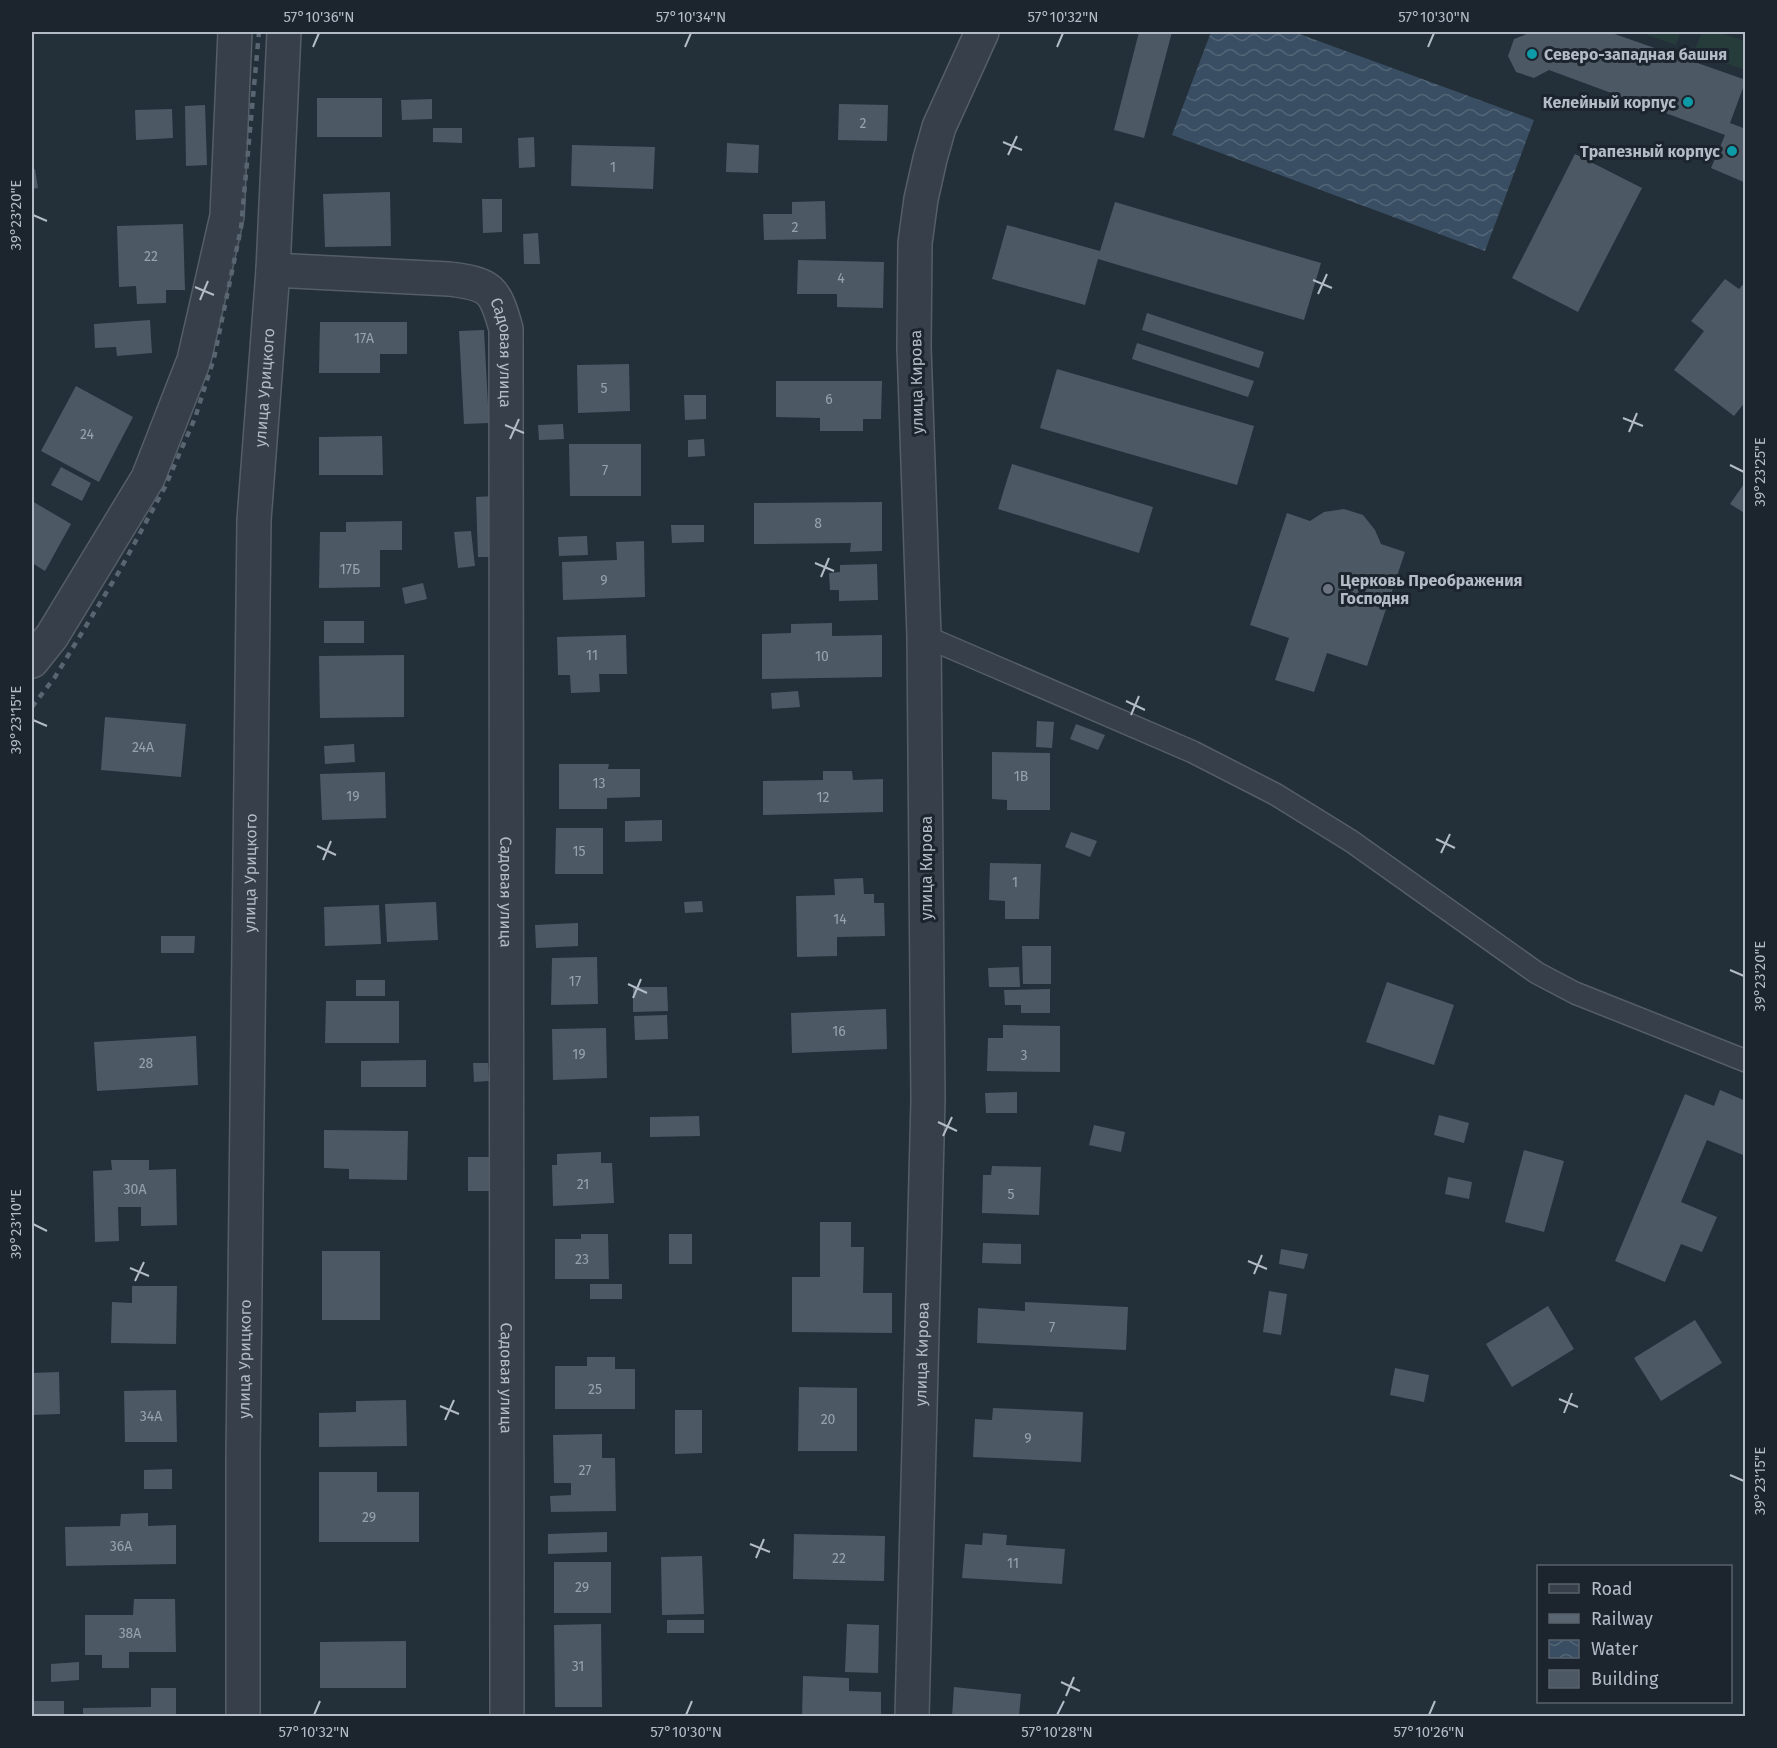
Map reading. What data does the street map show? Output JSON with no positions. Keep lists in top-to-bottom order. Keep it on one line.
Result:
{"streets":{"street":["Садовая улица","улица Кирова","улица Урицкого"]},"crossings":[["Садовая улица","улица Урицкого"]],"places":["Северо-западная башня","Келейный корпус","Трапезный корпус","Церковь Преображения Господня"],"house_numbers":["2","1","2","22","4","17А","5","6","24","7","8","17Б","9","11","10","24А","1В","13","19","12","15","1","14","17","16","19","3","28","21","30А","5","23","7","25","34А","20","9","27","29","36А","22","11","29","38А","31"],"legend":["Road","Railway","Water","Building"],"coordinates":["57°10'36\"N","57°10'34\"N","57°10'32\"N","57°10'30\"N","39°23'20\"E","39°23'25\"E","39°23'15\"E","39°23'10\"E","57°10'28\"N","57°10'26\"N"]}
